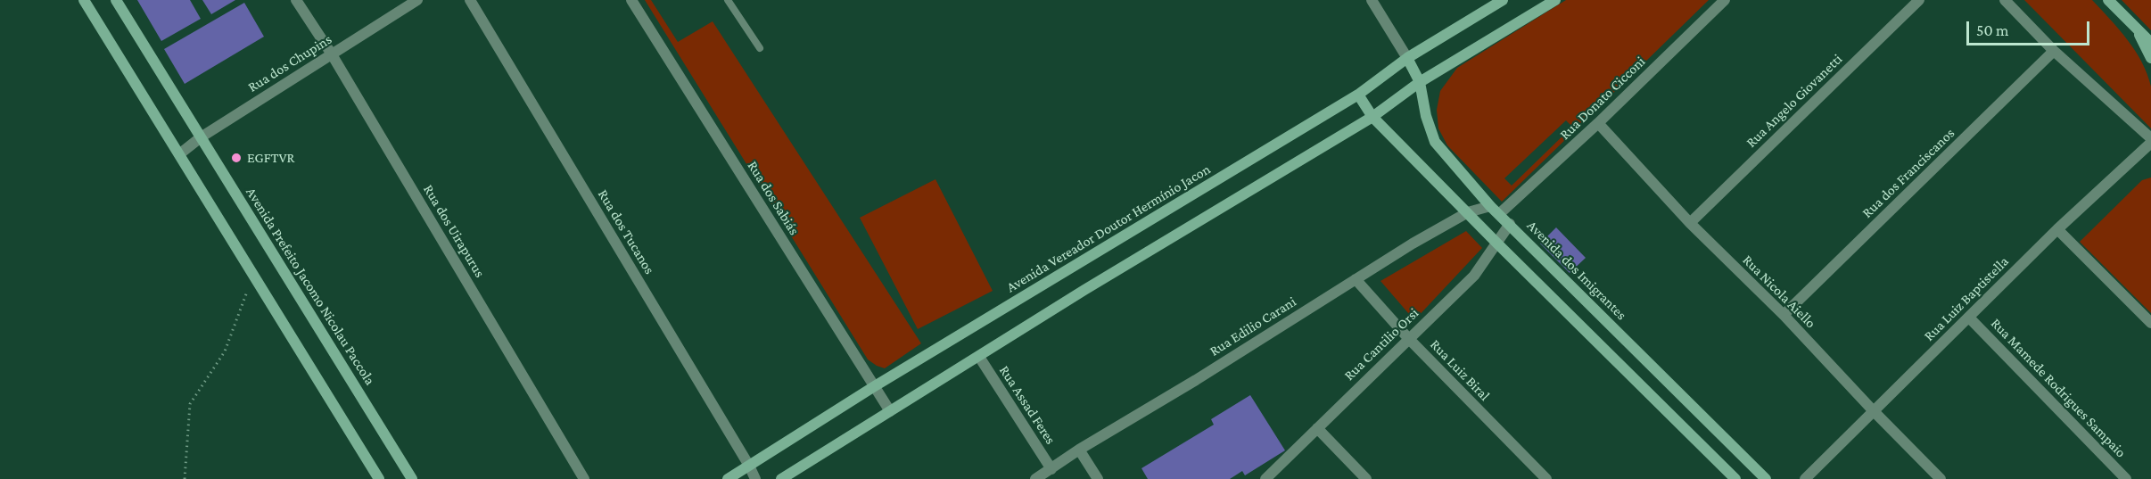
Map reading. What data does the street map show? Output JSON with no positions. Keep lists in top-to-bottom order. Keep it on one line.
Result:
{"streets":{"street":["Rua dos Chupins","Rua Donato Cicconi","Rua Angelo Giovanetti","Rua dos Franciscanos","Rua dos Sabiás","Avenida Vereador Doutor Hermínio Jacon","Rua dos Uirapurus","Rua dos Tucanos","Avenida dos Imigrantes","Avenida Prefeito Jacomo Nicolau Paccola","Rua Nicola Aiello","Rua Luiz Baptistella","Rua Edilio Carani","Rua Cantilio Orsi","Rua Luiz Biral","Rua Mamede Rodrigues Sampaio","Rua Assad Feres"]},"crossings":[["Rua dos Chupins","Rua dos Uirapurus"],["Rua dos Chupins","Avenida Prefeito Jacomo Nicolau Paccola"],["Rua Donato Cicconi","Avenida dos Imigrantes"],["Rua Donato Cicconi","Rua Nicola Aiello"],["Rua Angelo Giovanetti","Rua Nicola Aiello"],["Rua dos Franciscanos","Rua Nicola Aiello"],["Rua dos Sabiás","Avenida Vereador Doutor Hermínio Jacon"],["Avenida Vereador Doutor Hermínio Jacon","Rua dos Tucanos"],["Avenida Vereador Doutor Hermínio Jacon","Avenida dos Imigrantes"],["Avenida dos Imigrantes","Rua Edilio Carani"],["Avenida dos Imigrantes","Rua Cantilio Orsi"],["Rua Nicola Aiello","Rua Luiz Baptistella"],["Rua Luiz Baptistella","Rua Mamede Rodrigues Sampaio"],["Rua Edilio Carani","Rua Luiz Biral"],["Rua Edilio Carani","Rua Assad Feres"],["Rua Cantilio Orsi","Rua Luiz Biral"]],"places":["EGFTVR"],"scale_bar":"50 m"}
